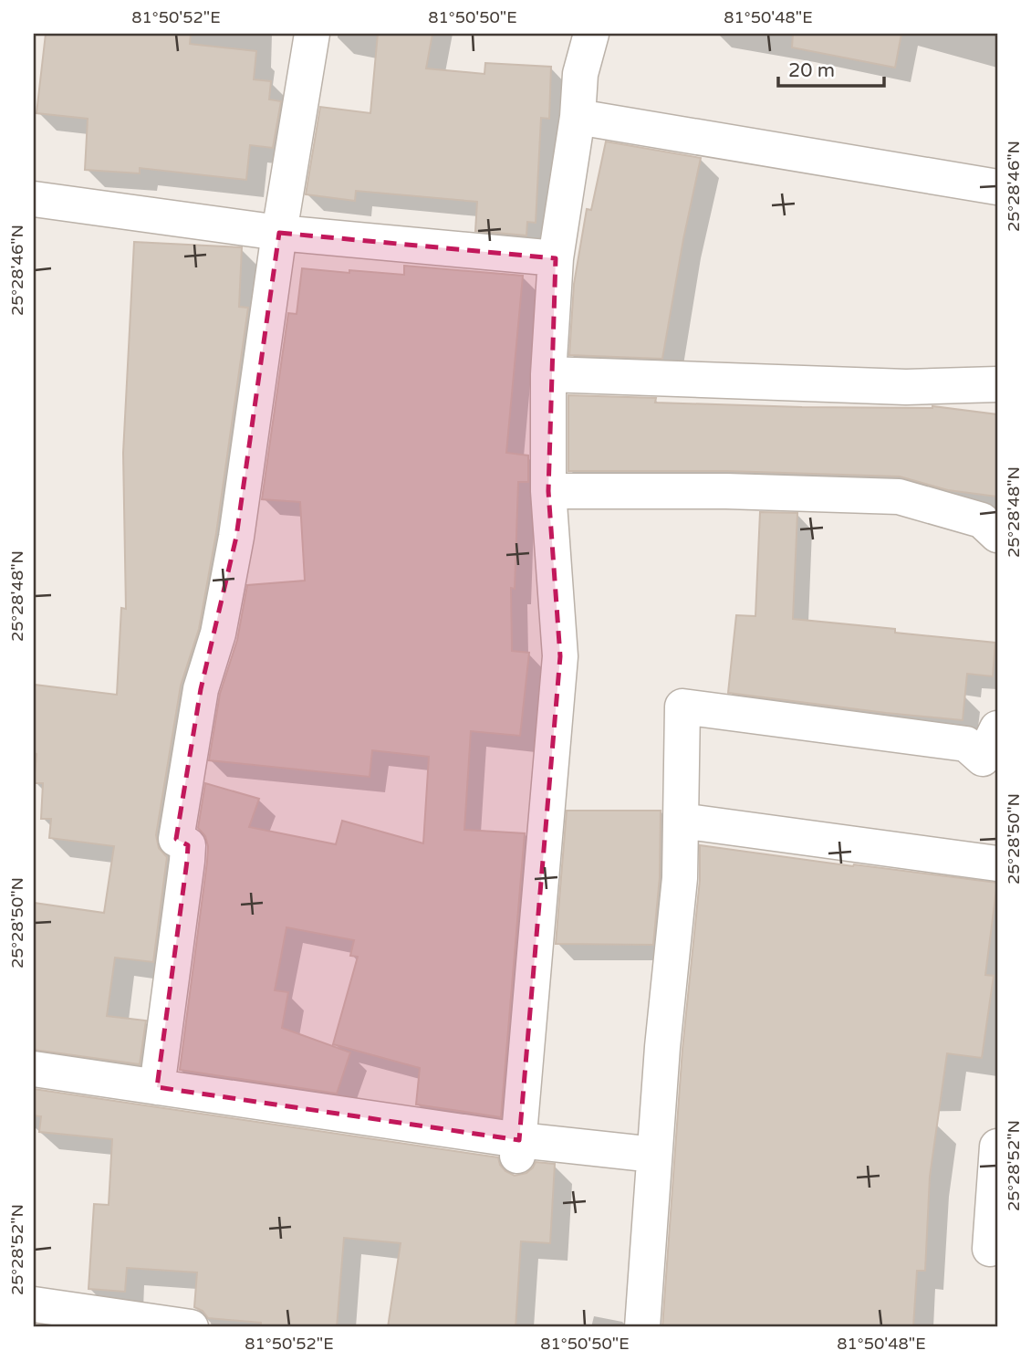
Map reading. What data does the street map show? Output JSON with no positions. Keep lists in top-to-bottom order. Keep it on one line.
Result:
{"scale_bar":"20 m","coordinates":["81°50'52\"E","81°50'50\"E","81°50'48\"E","25°28'46\"N","25°28'48\"N","25°28'50\"N","25°28'52\"N"]}
